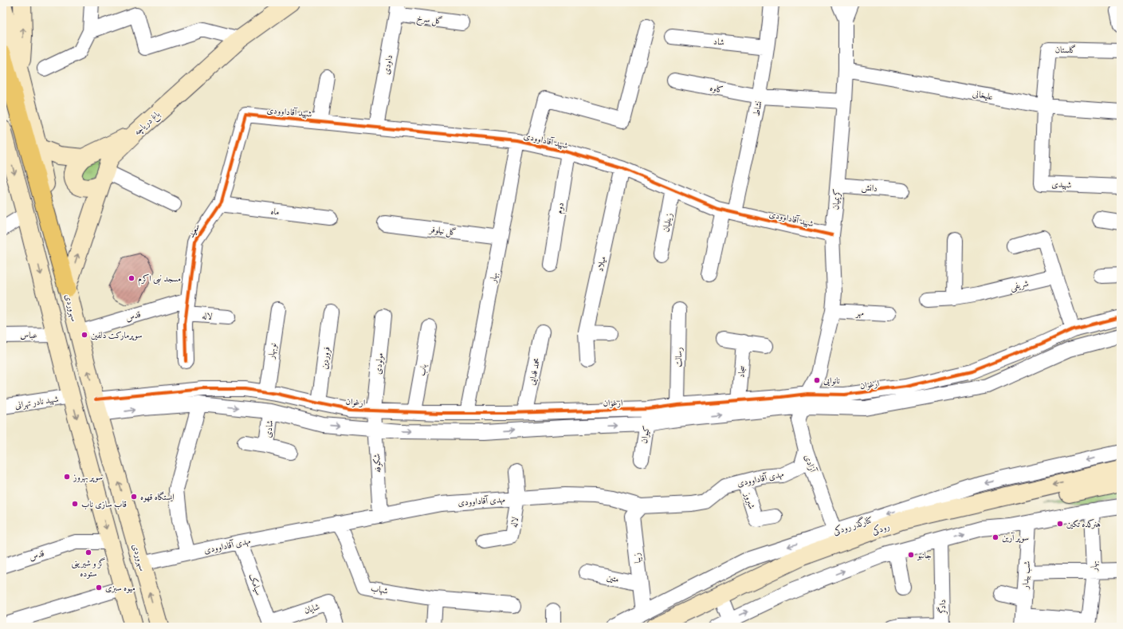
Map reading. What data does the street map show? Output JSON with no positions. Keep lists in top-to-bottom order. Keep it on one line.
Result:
{"streets":{"main road":["باغ دریاچه","سهروردی","رودکی"],"street":["گل سرخ","شاد","گلستان","داودی","کاوه","علیخانی","نشاط","شهید آقاداوودی","شهیدی","دانش","کریمیان","دوم","ماه","زینلیان","سعید","گل نیلوفر","میلاد","بهار","شریفی","مهر","قدس","لاله","عباس","نوبهار","رسالت","فروردین","مولودی","باب","محمد فدایی","سجاد","ارغوان","شهید نادر تهرانی","شادی","کیوان","شکوفه","آزادی","مهدی آقاداوودی","شبروز","کنارگذر رودکی","زیبا","شب بیدار","متین","سیامک","شهاب","دادگر","شایان"]},"crossings":[["گل سرخ","داودی"],["شاد","نشاط"],["گلستان","علیخانی"],["گلستان","شهیدی"],["داودی","شهید آقاداوودی"],["کاوه","نشاط"],["کاوه","کریمیان"],["علیخانی","شهیدی"],["علیخانی","کریمیان"],["نشاط","شهید آقاداوودی"],["شهید آقاداوودی","کریمیان"],["شهید آقاداوودی","دوم"],["شهید آقاداوودی","زینلیان"],["شهید آقاداوودی","سعید"],["شهید آقاداوودی","میلاد"],["شهید آقاداوودی","بهار"],["باغ دریاچه","سهروردی"],["دانش","کریمیان"],["کریمیان","مهر"],["کریمیان","ارغوان"],["کریمیان","آزادی"],["ماه","سعید"],["سعید","قدس"],["سعید","لاله"],["گل نیلوفر","بهار"],["بهار","ارغوان"],["بهار","شب بیدار"],["سهروردی","قدس"],["سهروردی","ارغوان"],["سهروردی","مهدی آقاداوودی"],["لاله","مهدی آقاداوودی"],["نوبهار","ارغوان"],["رسالت","ارغوان"],["فروردین","ارغوان"],["مولودی","ارغوان"],["مولودی","شکوفه"],["باب","ارغوان"],["محمد فدایی","ارغوان"],["سجاد","ارغوان"],["ارغوان","شادی"],["ارغوان","کیوان"],["ارغوان","شکوفه"],["ارغوان","آزادی"],["شکوفه","مهدی آقاداوودی"],["آزادی","مهدی آقاداوودی"],["آزادی","کنارگذر رودکی"],["مهدی آقاداوودی","شبروز"],["مهدی آقاداوودی","زیبا"],["مهدی آقاداوودی","سیامک"],["مهدی آقاداوودی","شهاب"],["کنارگذر رودکی","زیبا"],["زیبا","متین"],["سیامک","شایان"]],"places":["مسجد نبی اکرم","سوپرمارکت دلفین","نانوایی","سوپر بهروز","ایستگاه قهوه","قاب سازی ناب","هنرکده تکین","سوپر آرین","گز و شیرینی ستوده","جانبو","میوه سبزی"]}
